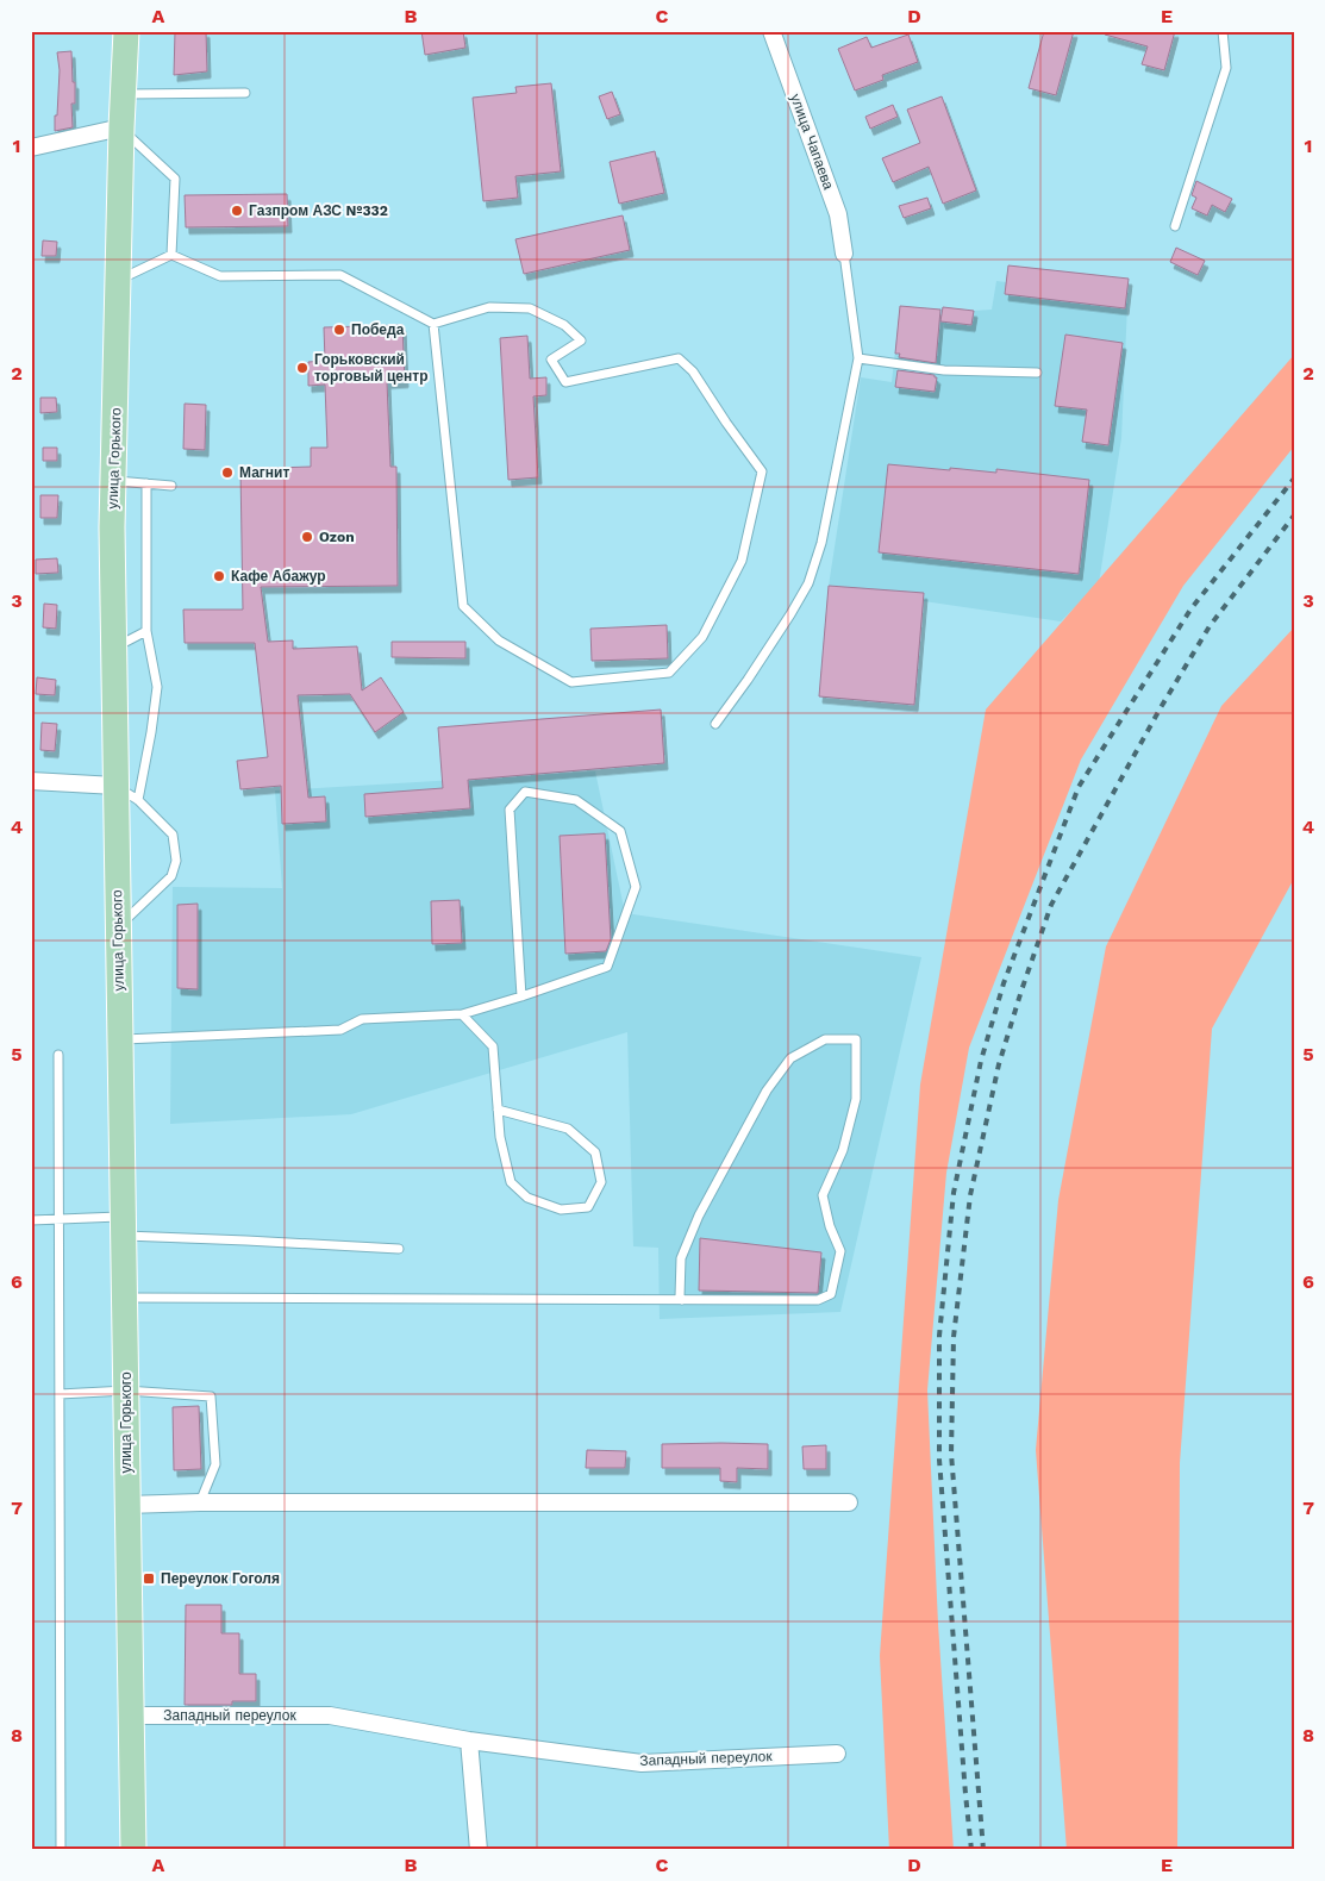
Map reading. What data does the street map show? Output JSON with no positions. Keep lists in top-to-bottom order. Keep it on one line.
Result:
{"streets":{"main road":["улица Горького"],"street":["улица Чапаева","Западный переулок"]},"crossings":[["улица Горького","Западный переулок"]],"places":{"other":["Газпром АЗС №332","Победа","Горьковский торговый центр","Магнит","Ozon","Кафе Абажур"],"transit":["Переулок Гоголя"]},"grid":{"columns":["A","B","C","D","E"],"rows":["1","2","3","4","5","6","7","8"]}}
